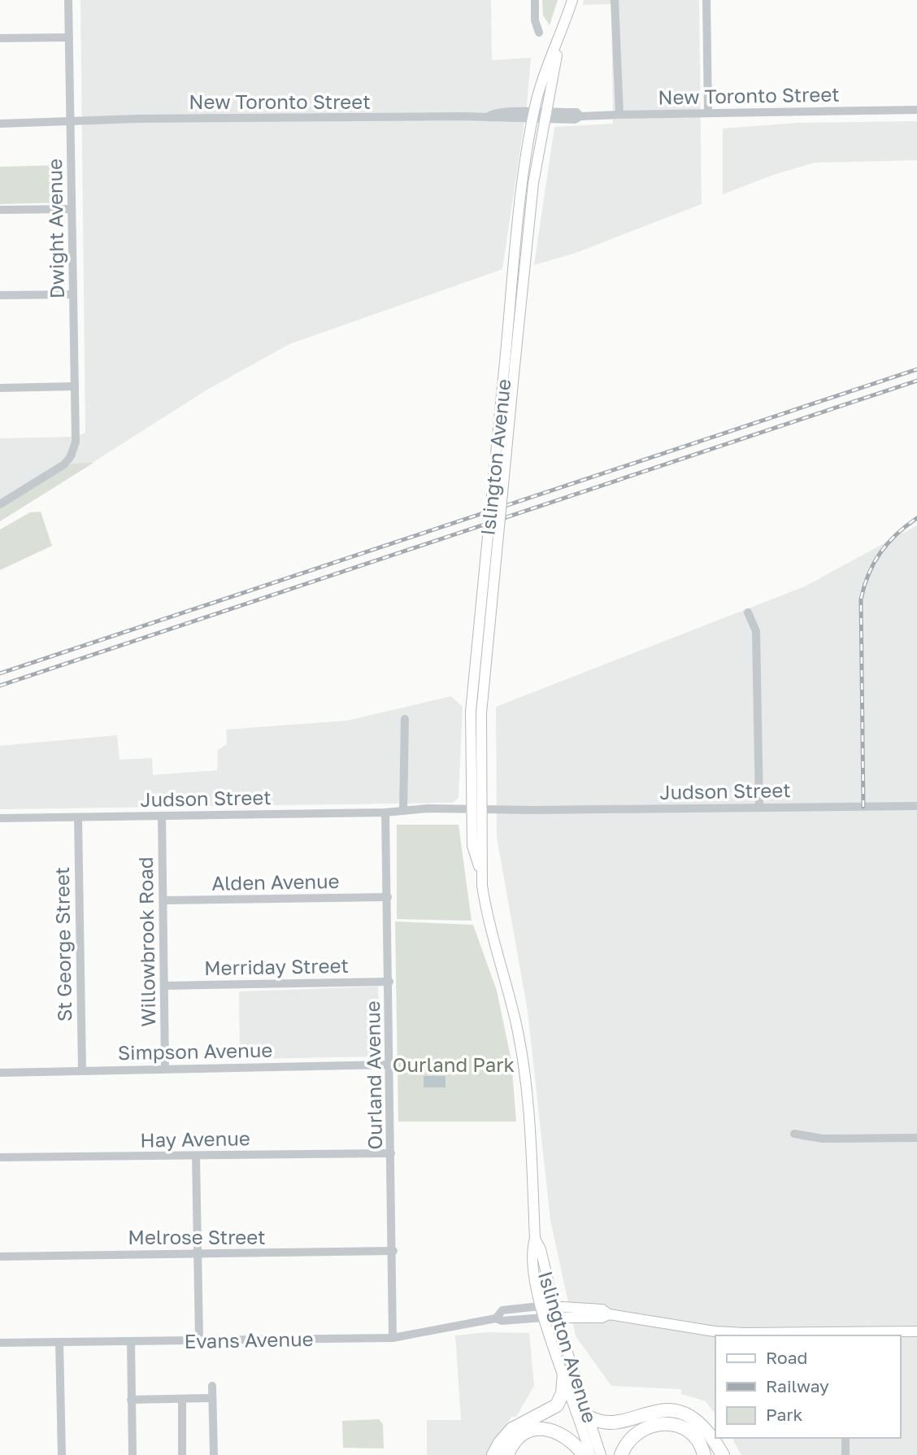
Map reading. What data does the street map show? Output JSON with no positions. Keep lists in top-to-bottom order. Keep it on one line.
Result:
{"streets":{"main road":["Islington Avenue","Evans Avenue"],"street":["New Toronto Street","Dwight Avenue","Judson Street","Alden Avenue","Willowbrook Road","St George Street","Merriday Street","Simpson Avenue","Ourland Avenue","Hay Avenue","Melrose Street"]},"crossings":[["New Toronto Street","Dwight Avenue"],["New Toronto Street","Islington Avenue"],["Islington Avenue","Judson Street"],["Islington Avenue","Evans Avenue"],["Judson Street","Willowbrook Road"],["Judson Street","St George Street"],["Judson Street","Ourland Avenue"],["Alden Avenue","Willowbrook Road"],["Alden Avenue","Ourland Avenue"],["Willowbrook Road","Merriday Street"],["Willowbrook Road","Simpson Avenue"],["St George Street","Simpson Avenue"],["Merriday Street","Ourland Avenue"],["Simpson Avenue","Ourland Avenue"],["Ourland Avenue","Hay Avenue"],["Ourland Avenue","Melrose Street"],["Ourland Avenue","Evans Avenue"]],"parks":["Ourland Park"],"legend":["Road","Railway","Park"]}
